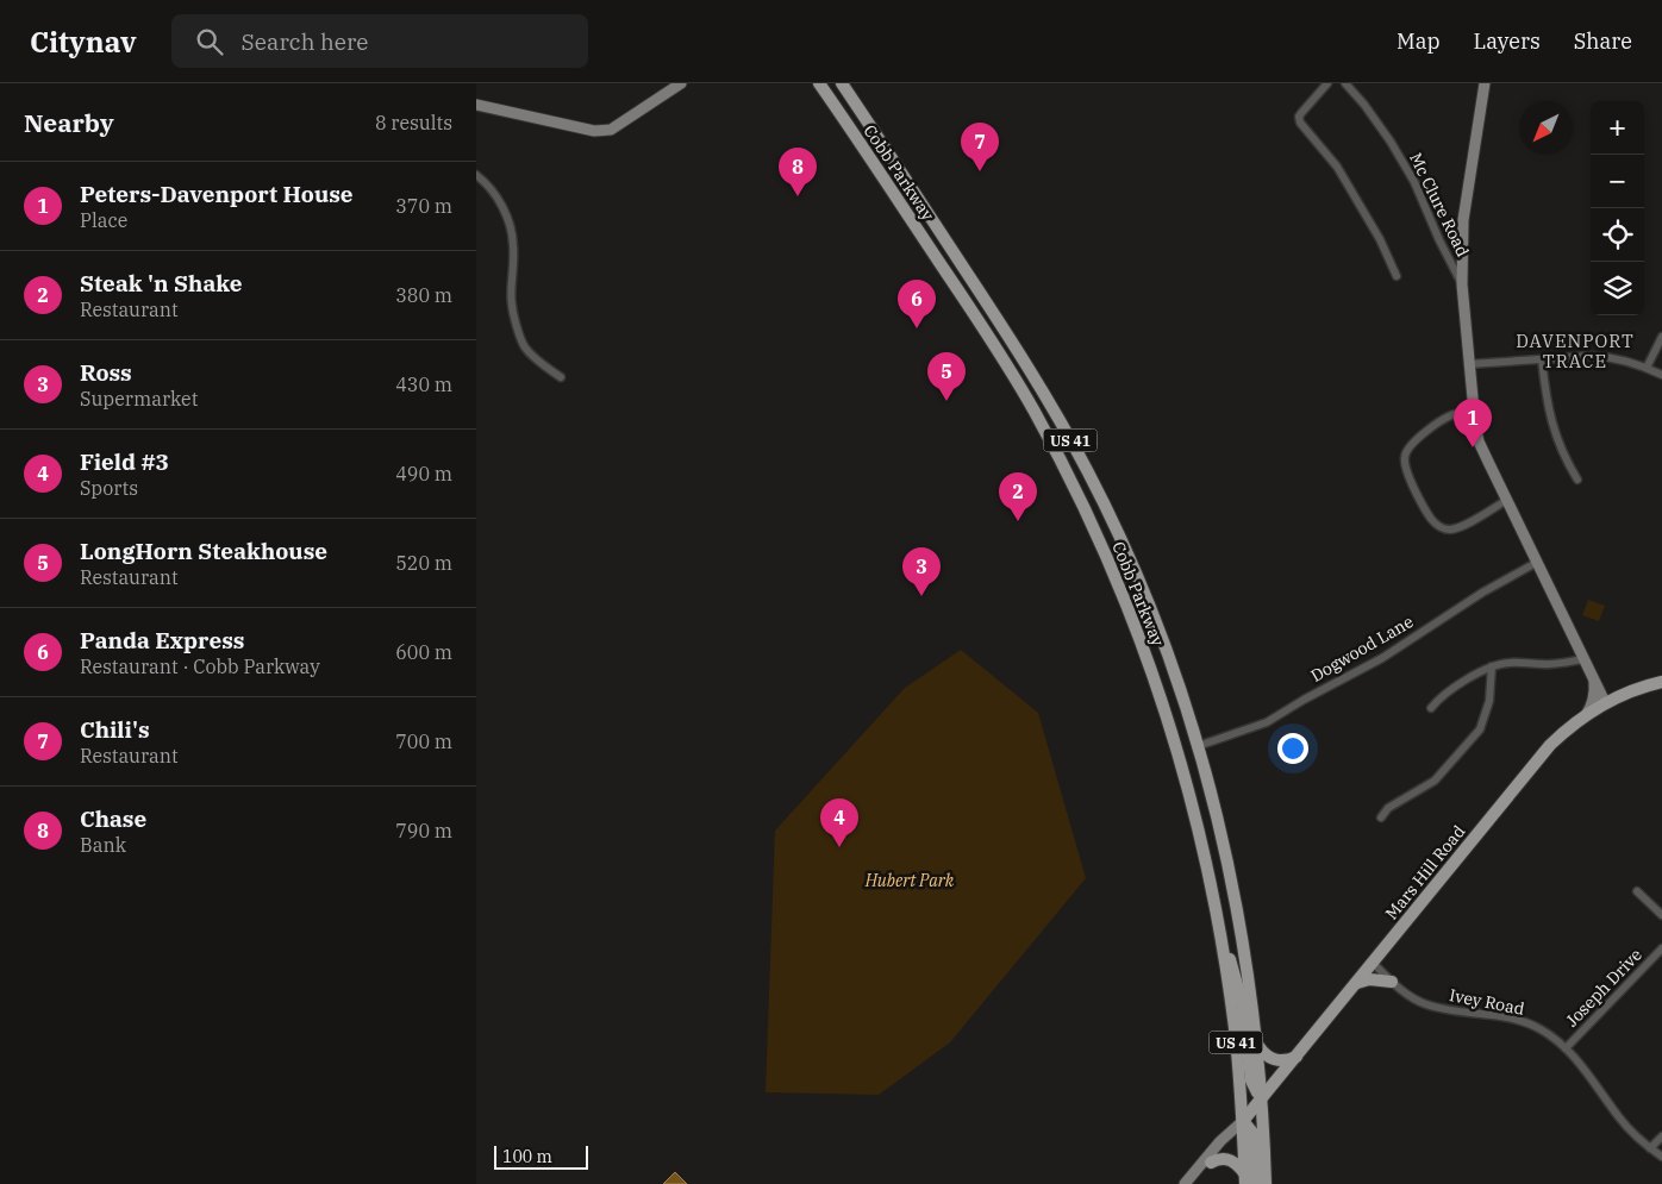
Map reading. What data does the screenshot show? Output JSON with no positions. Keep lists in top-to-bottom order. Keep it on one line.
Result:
{"streets":{"main road":["Cobb Parkway","US 41","Mars Hill Road"],"street":["Mc Clure Road","Dogwood Lane","Joseph Drive","Ivey Road"]},"crossings":[["Cobb Parkway","Dogwood Lane"],["Cobb Parkway","Mars Hill Road"],["Mars Hill Road","Ivey Road"],["Joseph Drive","Ivey Road"]],"districts":["DAVENPORT TRACE"],"parks":["Hubert Park"],"scale_bar":"100 m","north":"bottom left","page":{"header":"Citynav","search":"Search here","nav":["Map","Layers","Share"],"heading":["Nearby","8 results"],"map_buttons":["+","−"],"pins":["7","8","6","5","1","2","3","4"],"list":[{"mark":"1","name":"Peters-Davenport House","note":"Place","value":"370 m"},{"mark":"2","name":"Steak 'n Shake","note":"Restaurant","value":"380 m"},{"mark":"3","name":"Ross","note":"Supermarket","value":"430 m"},{"mark":"4","name":"Field #3","note":"Sports","value":"490 m"},{"mark":"5","name":"LongHorn Steakhouse","note":"Restaurant","value":"520 m"},{"mark":"6","name":"Panda Express","note":"Restaurant · Cobb Parkway","value":"600 m"},{"mark":"7","name":"Chili's","note":"Restaurant","value":"700 m"},{"mark":"8","name":"Chase","note":"Bank","value":"790 m"}],"scale":"100 m"}}
